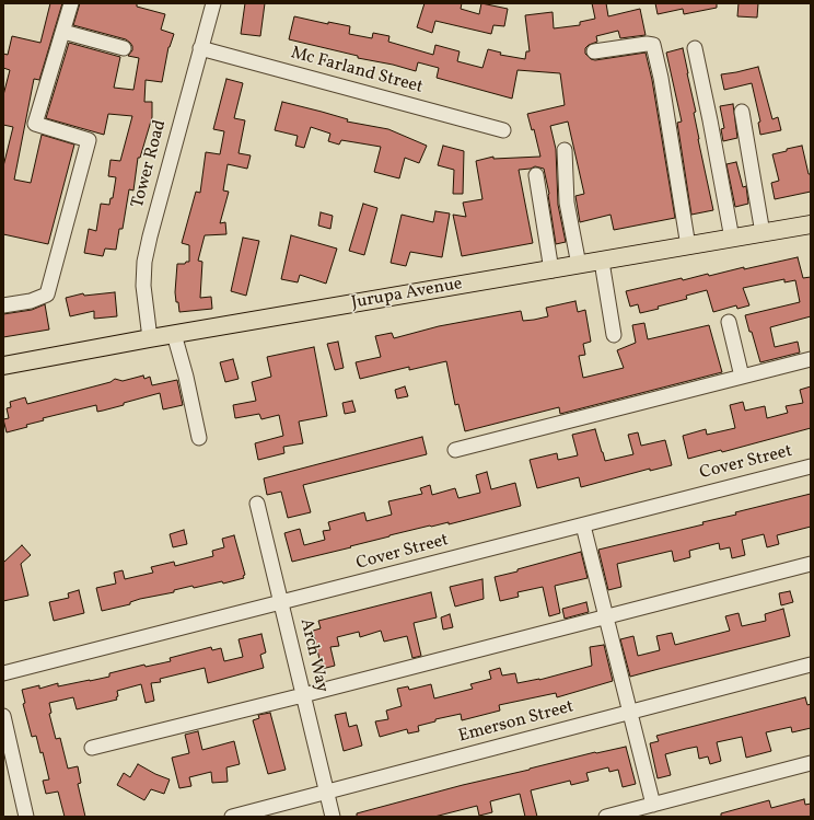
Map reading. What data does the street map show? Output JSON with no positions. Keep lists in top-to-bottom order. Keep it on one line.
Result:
{"streets":{"main road":["Jurupa Avenue"],"street":["Mc Farland Street","Tower Road","Cover Street","Arch Way","Emerson Street"]},"crossings":[["Mc Farland Street","Tower Road"],["Tower Road","Jurupa Avenue"],["Cover Street","Arch Way"],["Arch Way","Emerson Street"]]}
